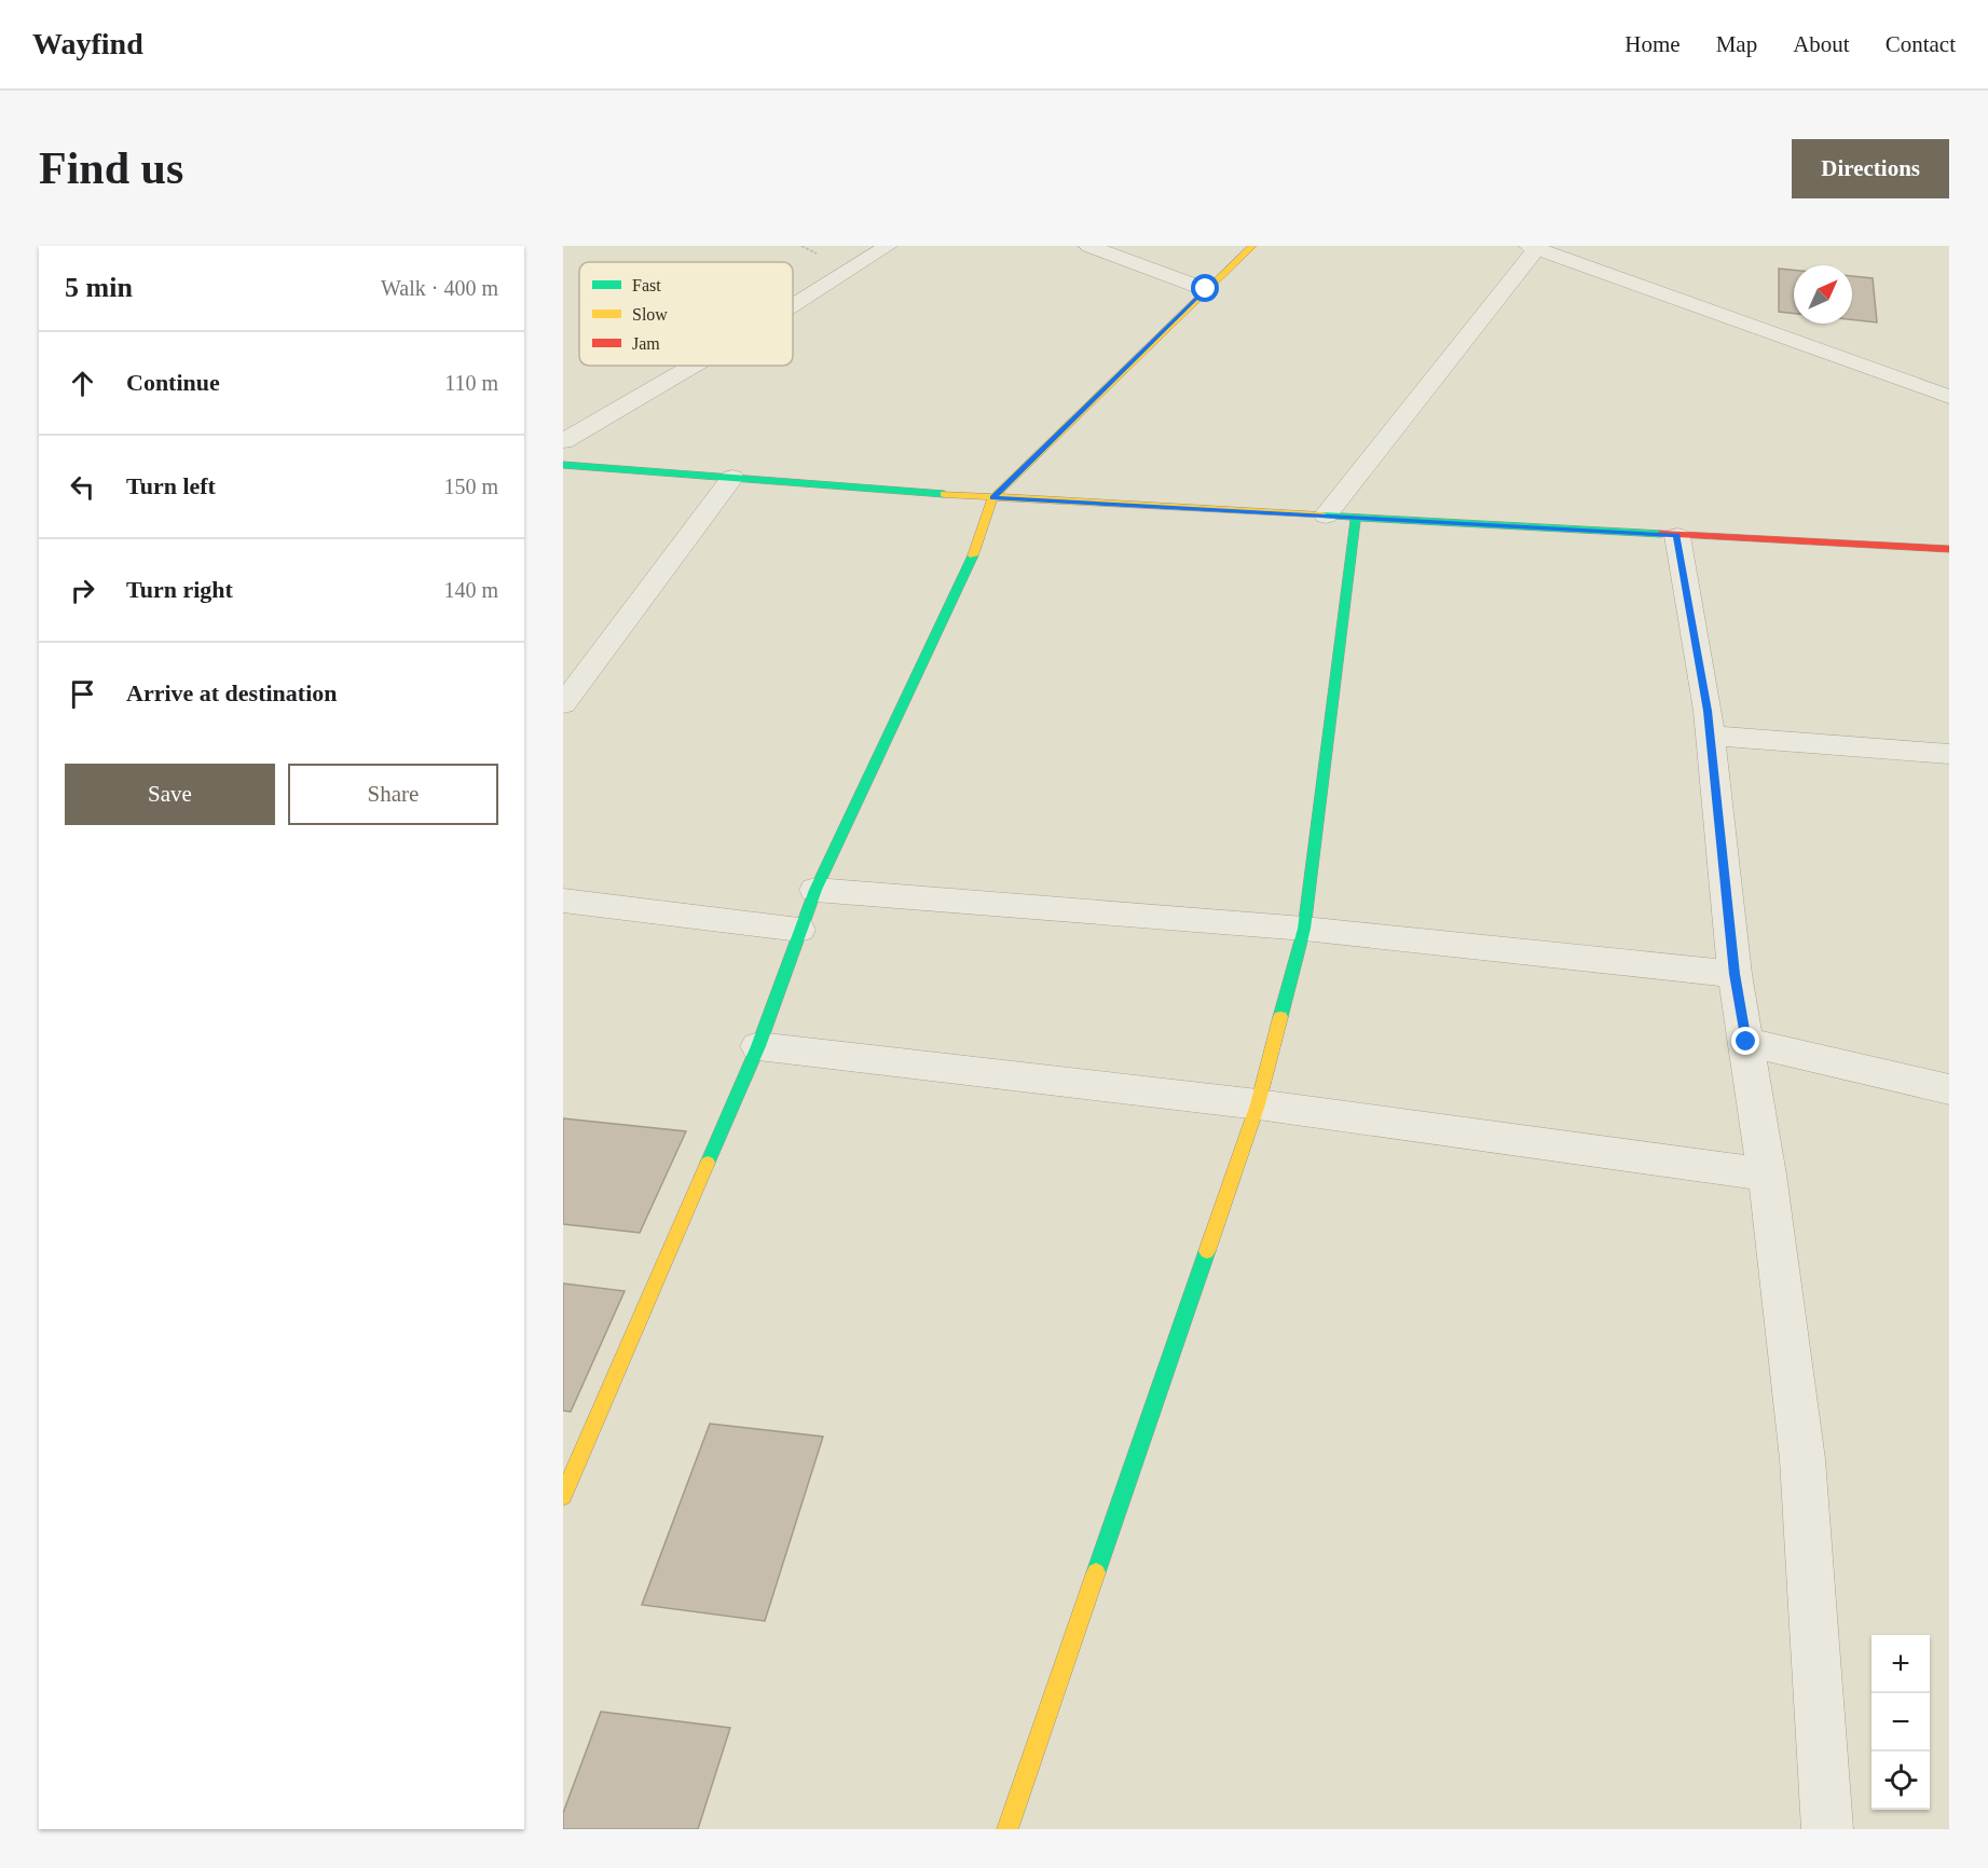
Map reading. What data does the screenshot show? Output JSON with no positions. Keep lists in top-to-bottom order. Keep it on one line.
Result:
{"legend":["Fast","Slow","Jam"],"north":"top right","page":{"header":"Wayfind","nav":["Home","Map","About","Contact"],"buttons":["Directions",["Save","Share"]],"title":"Find us","heading":["5 min","Walk · 400 m"],"list":[["Continue","110 m"],["Turn left","150 m"],["Turn right","140 m"],"Arrive at destination"],"map_buttons":["+","−"]}}
